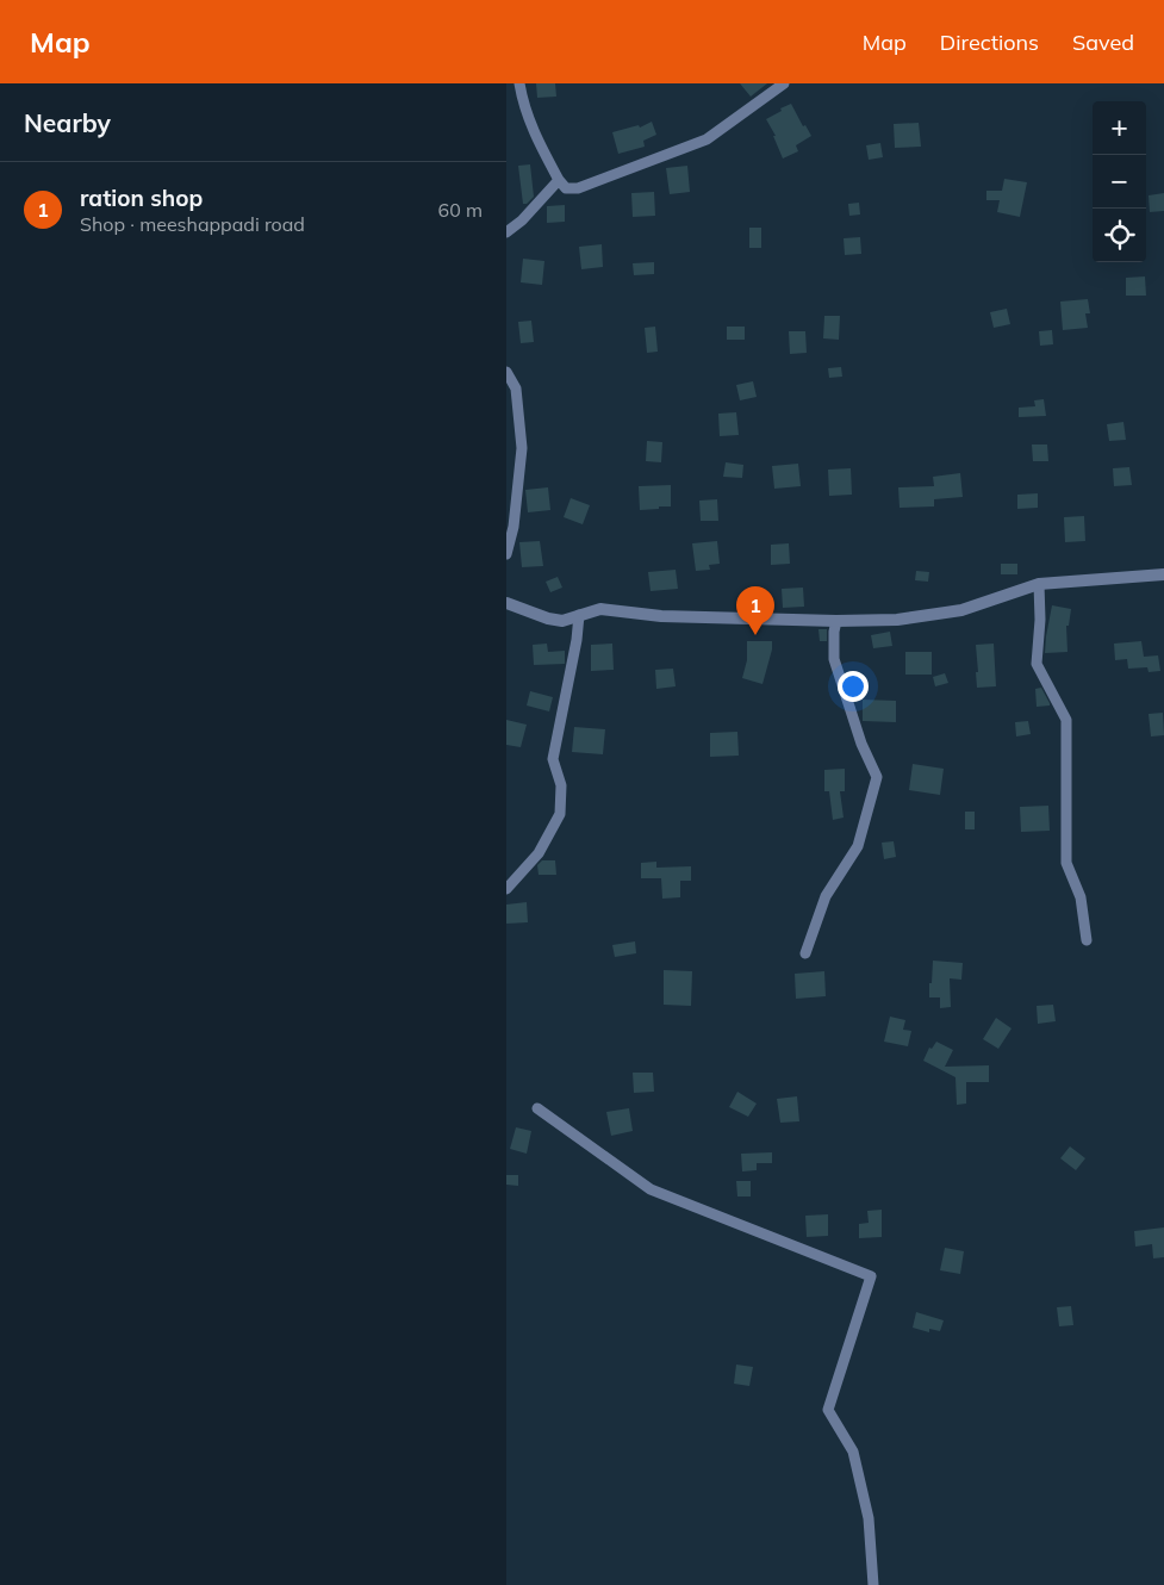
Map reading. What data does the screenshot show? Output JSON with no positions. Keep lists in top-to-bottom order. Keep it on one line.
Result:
{"page":{"header":"Map","nav":["Map","Directions","Saved"],"heading":"Nearby","map_buttons":["+","−"],"list":[{"mark":"1","name":"ration shop","note":"Shop · meeshappadi road","value":"60 m"}],"pins":"1"}}
